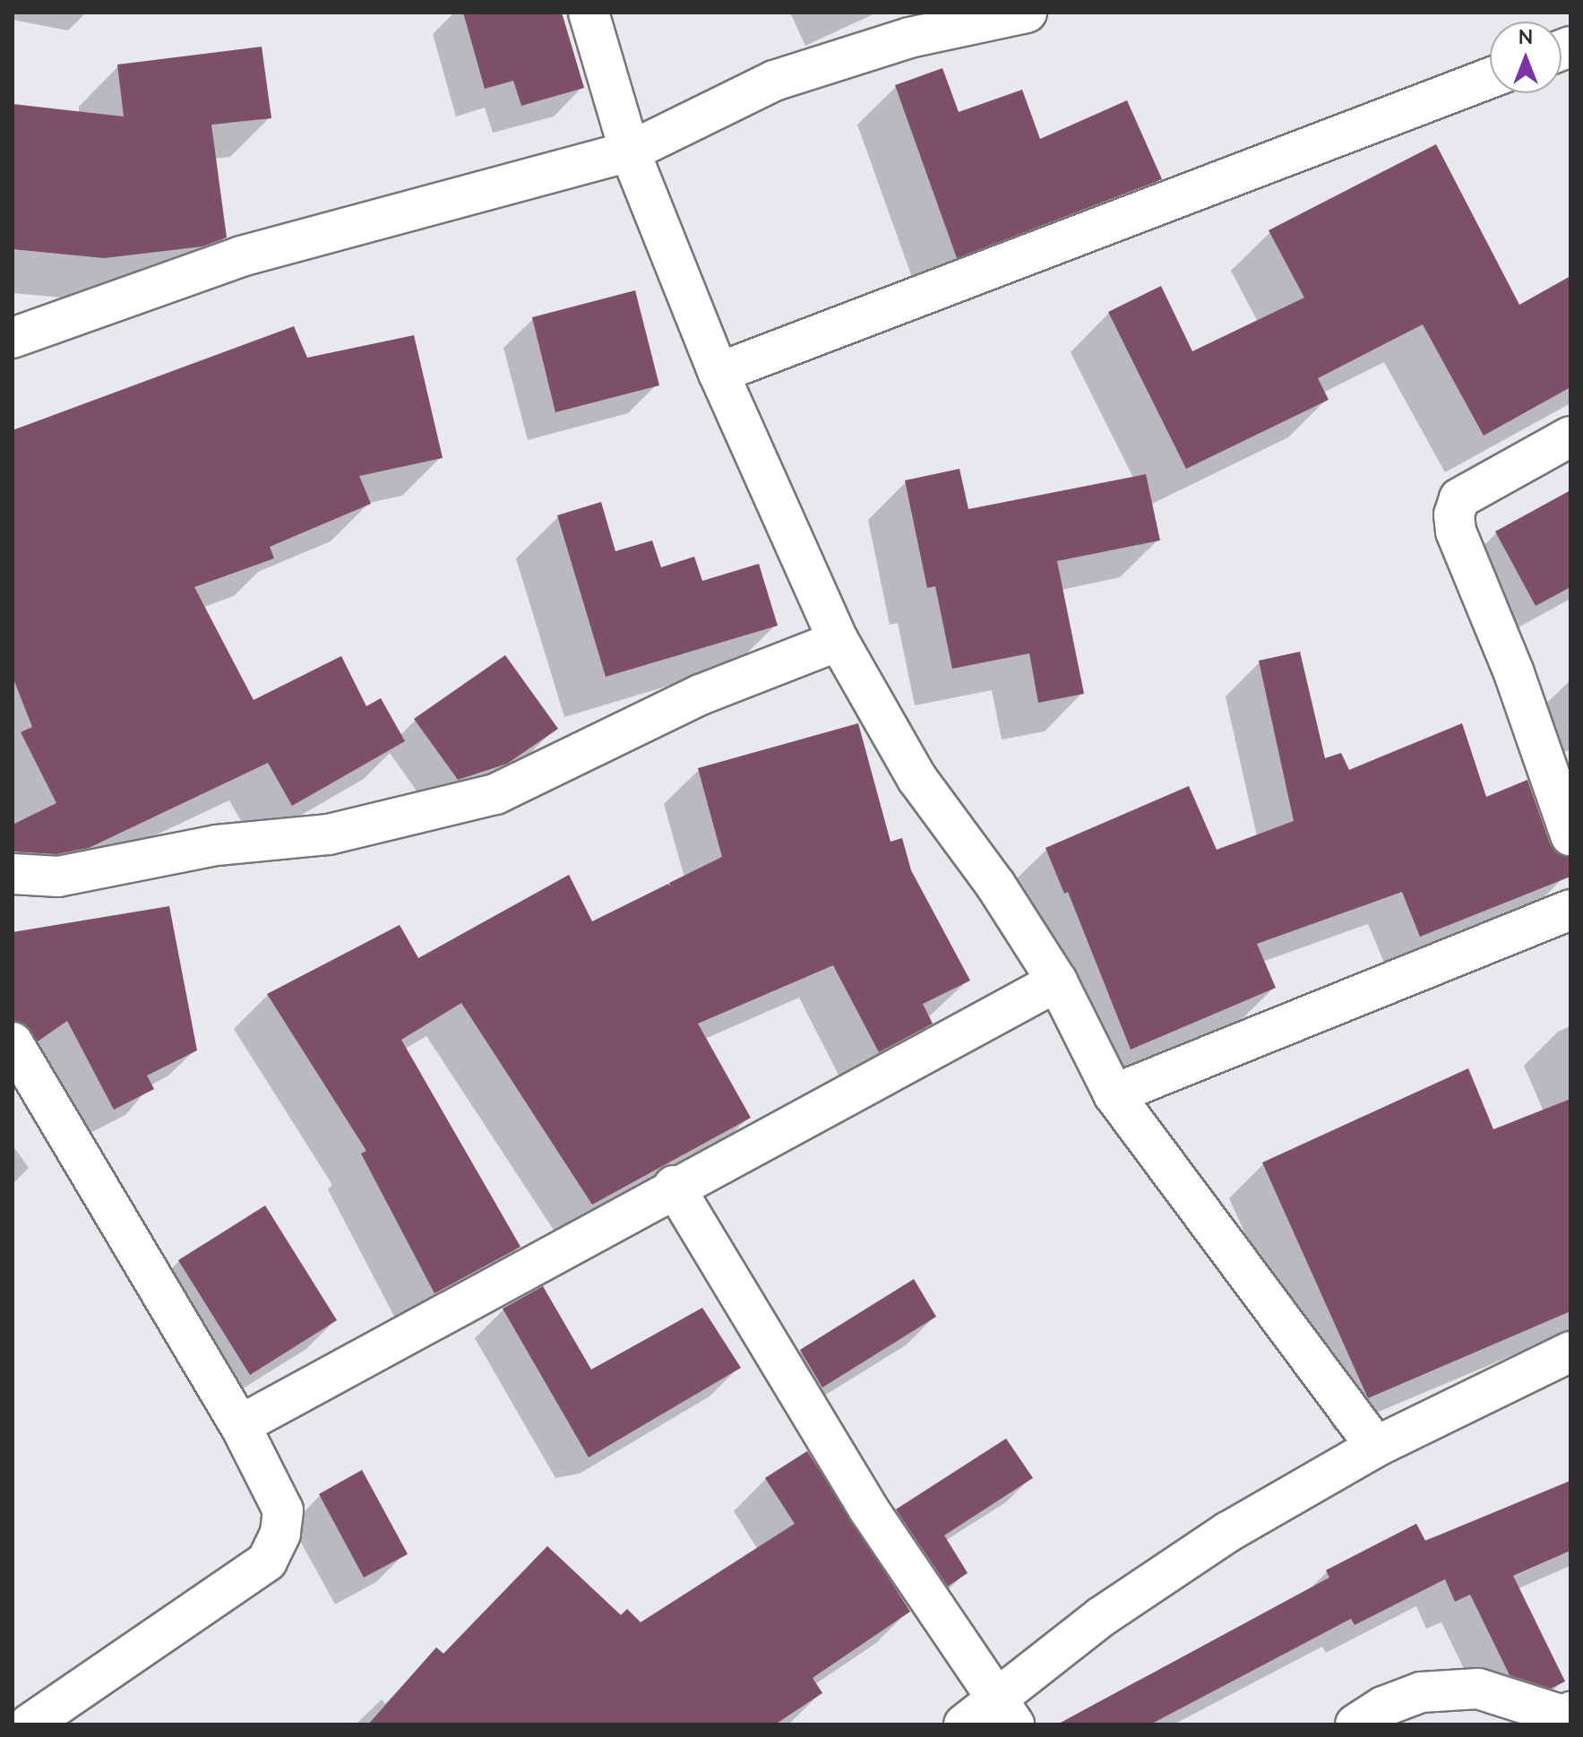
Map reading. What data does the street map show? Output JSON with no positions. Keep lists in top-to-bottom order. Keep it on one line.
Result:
{"north":"top"}
